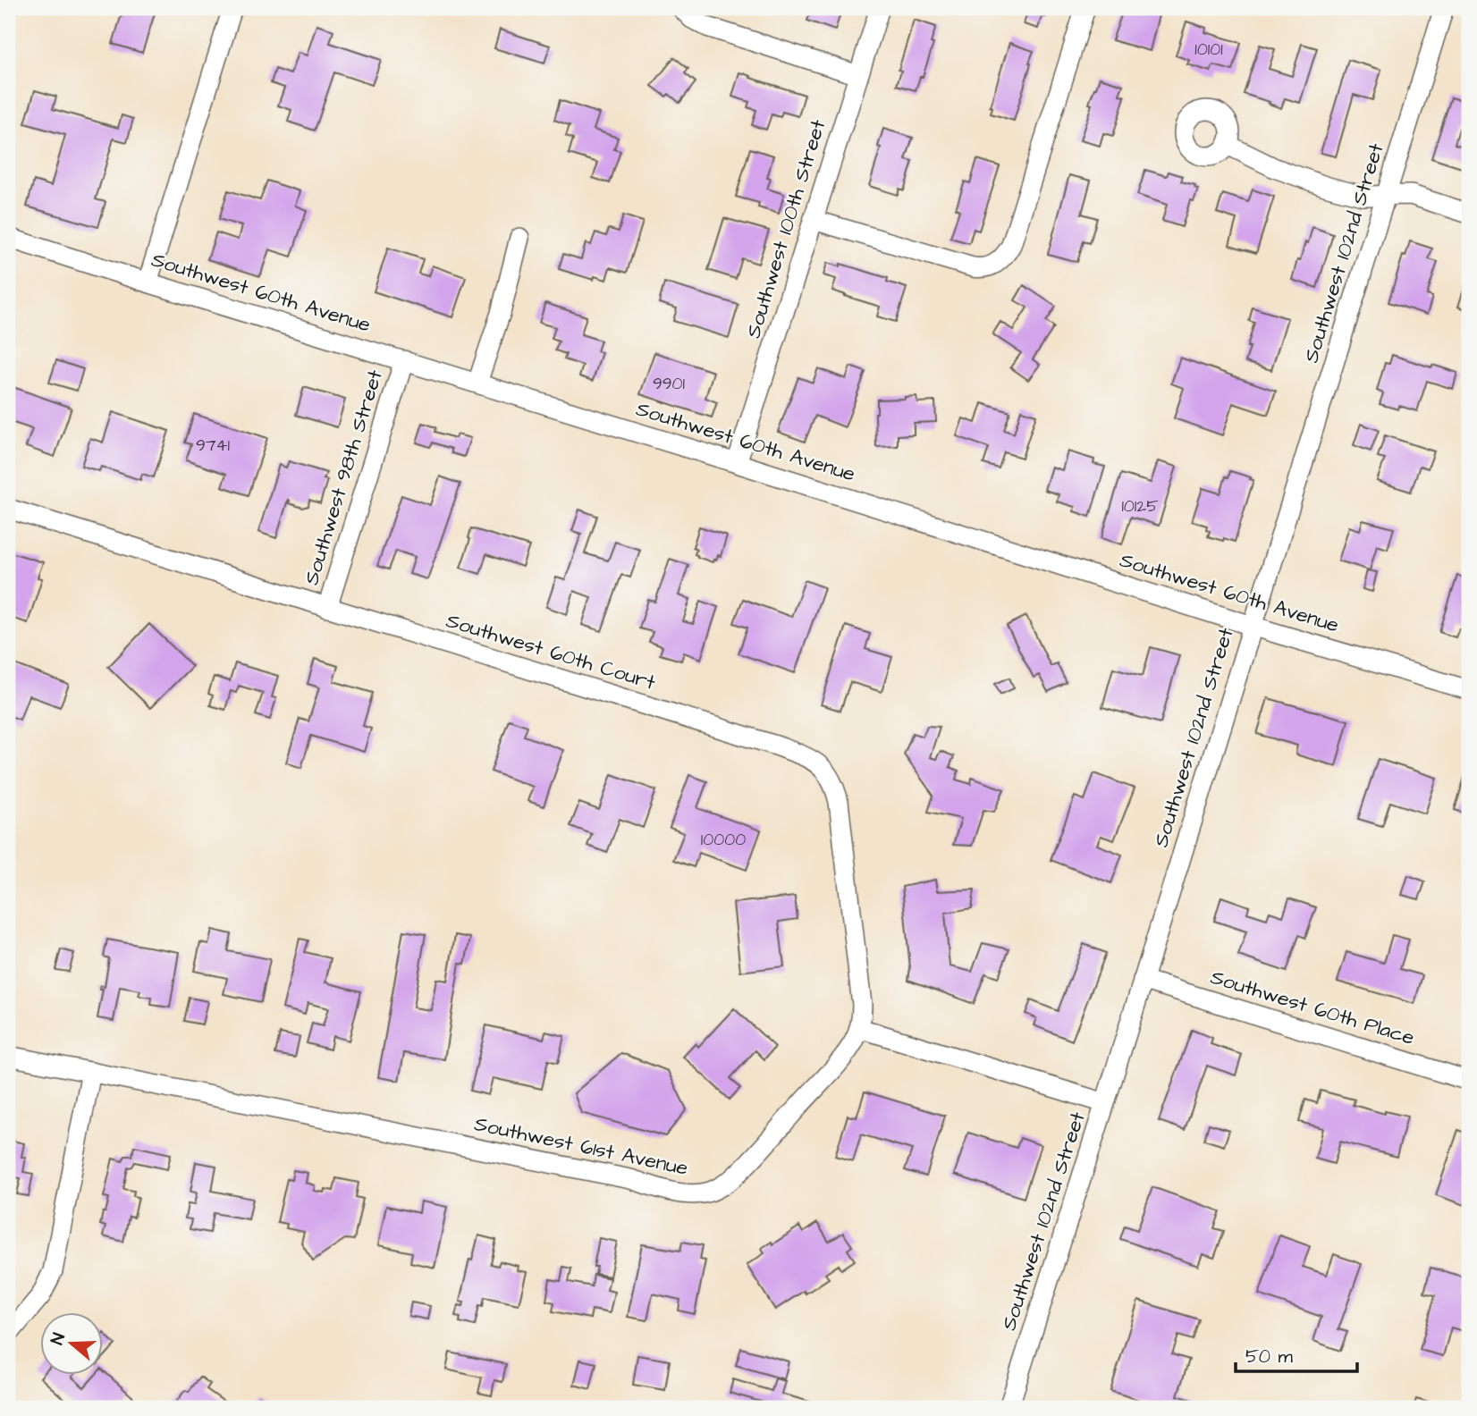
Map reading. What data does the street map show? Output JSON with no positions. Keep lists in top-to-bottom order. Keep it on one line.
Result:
{"streets":{"street":["Southwest 100th Street","Southwest 102nd Street","Southwest 60th Avenue","Southwest 98th Street","Southwest 60th Court","Southwest 60th Place","Southwest 61st Avenue"]},"crossings":[["Southwest 100th Street","Southwest 60th Avenue"],["Southwest 102nd Street","Southwest 60th Avenue"],["Southwest 102nd Street","Southwest 60th Place"],["Southwest 60th Avenue","Southwest 98th Street"],["Southwest 98th Street","Southwest 60th Court"],["Southwest 60th Court","Southwest 61st Avenue"]],"house_numbers":["10101","9901","9741","10125","10000"],"scale_bar":"50 m","north":"left"}
